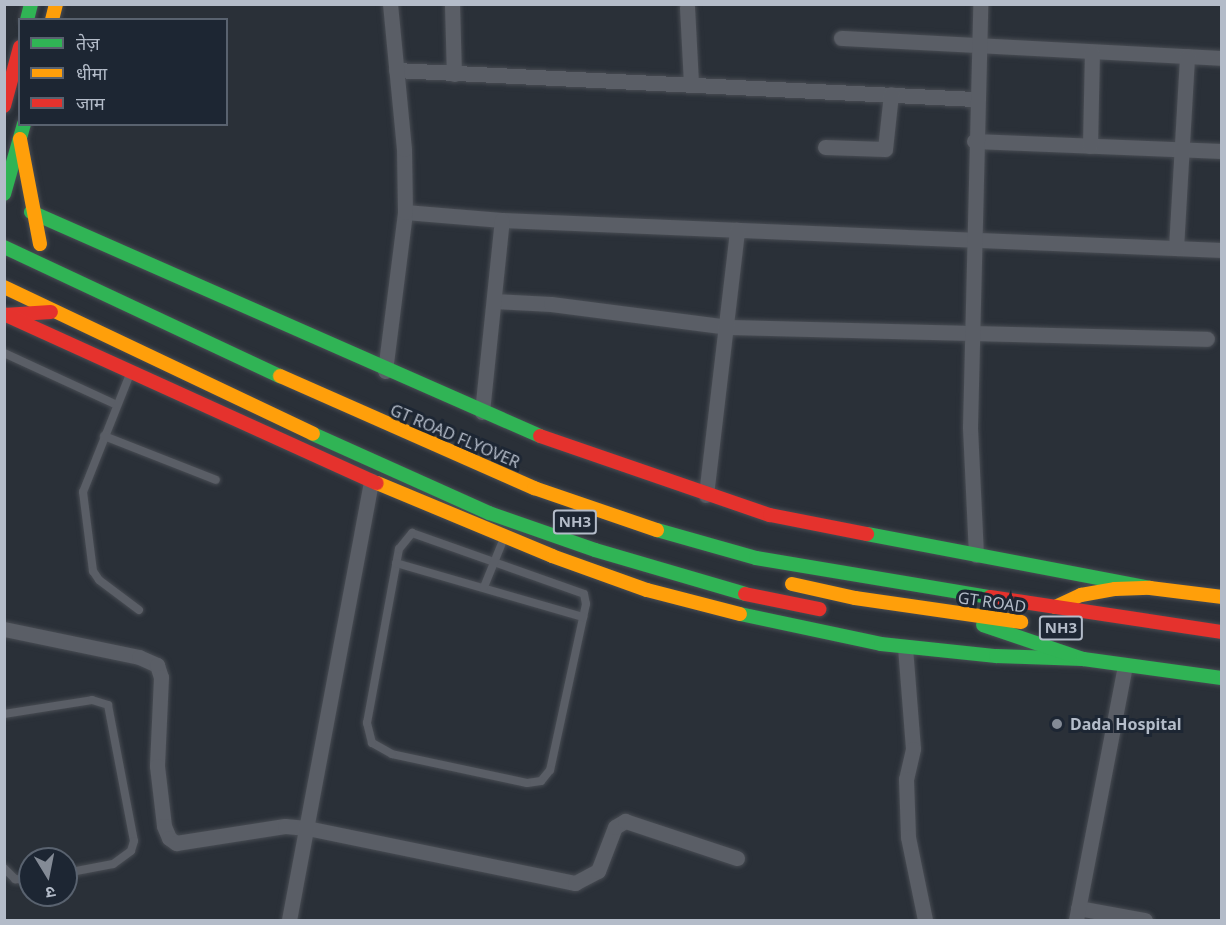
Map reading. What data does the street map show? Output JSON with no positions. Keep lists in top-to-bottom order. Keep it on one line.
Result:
{"streets":{"main road":["GT ROAD FLYOVER","NH3","GT ROAD"]},"crossings":[["GT ROAD FLYOVER","GT ROAD"],["NH3","GT ROAD"]],"places":["Dada Hospital"],"legend":["तेज़","धीमा","जाम"],"north":"bottom"}
